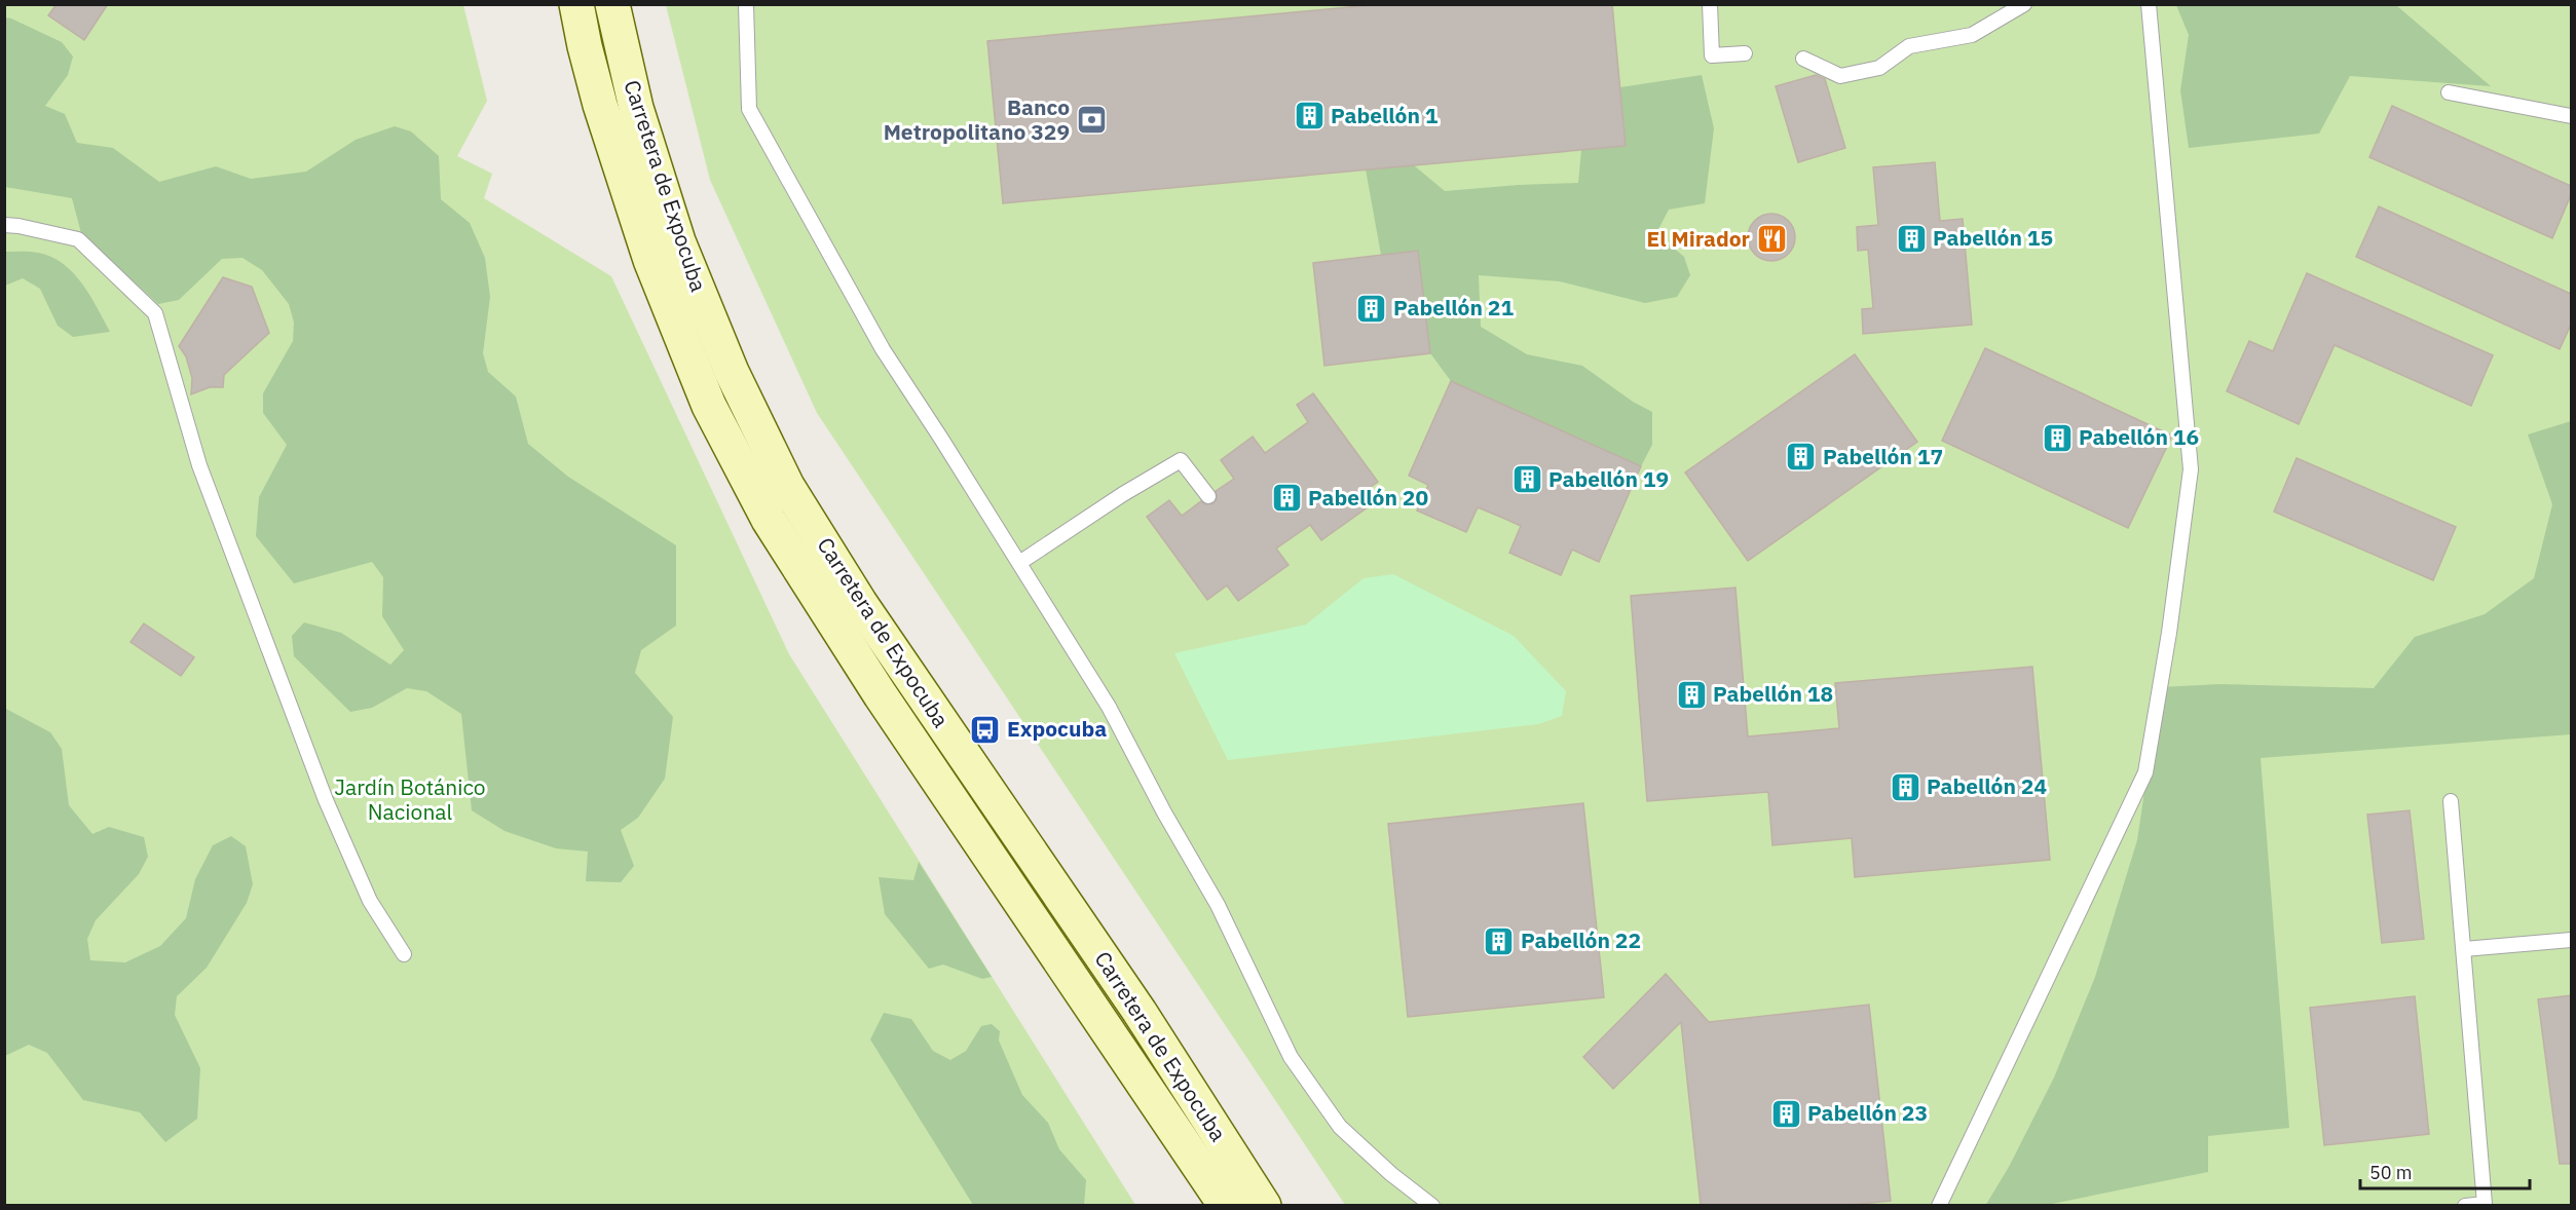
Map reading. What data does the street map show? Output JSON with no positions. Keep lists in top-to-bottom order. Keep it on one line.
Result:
{"streets":{"main road":["Carretera de Expocuba"]},"parks":["Jardín Botánico Nacional"],"places":{"building":["Pabellón 1","Pabellón 15","Pabellón 21","Pabellón 16","Pabellón 17","Pabellón 19","Pabellón 20","Pabellón 18","Pabellón 24","Pabellón 22","Pabellón 23"],"bank":["Banco Metropolitano 329"],"restaurant":["El Mirador"],"bus stop":["Expocuba"]},"scale_bar":"50 m"}
